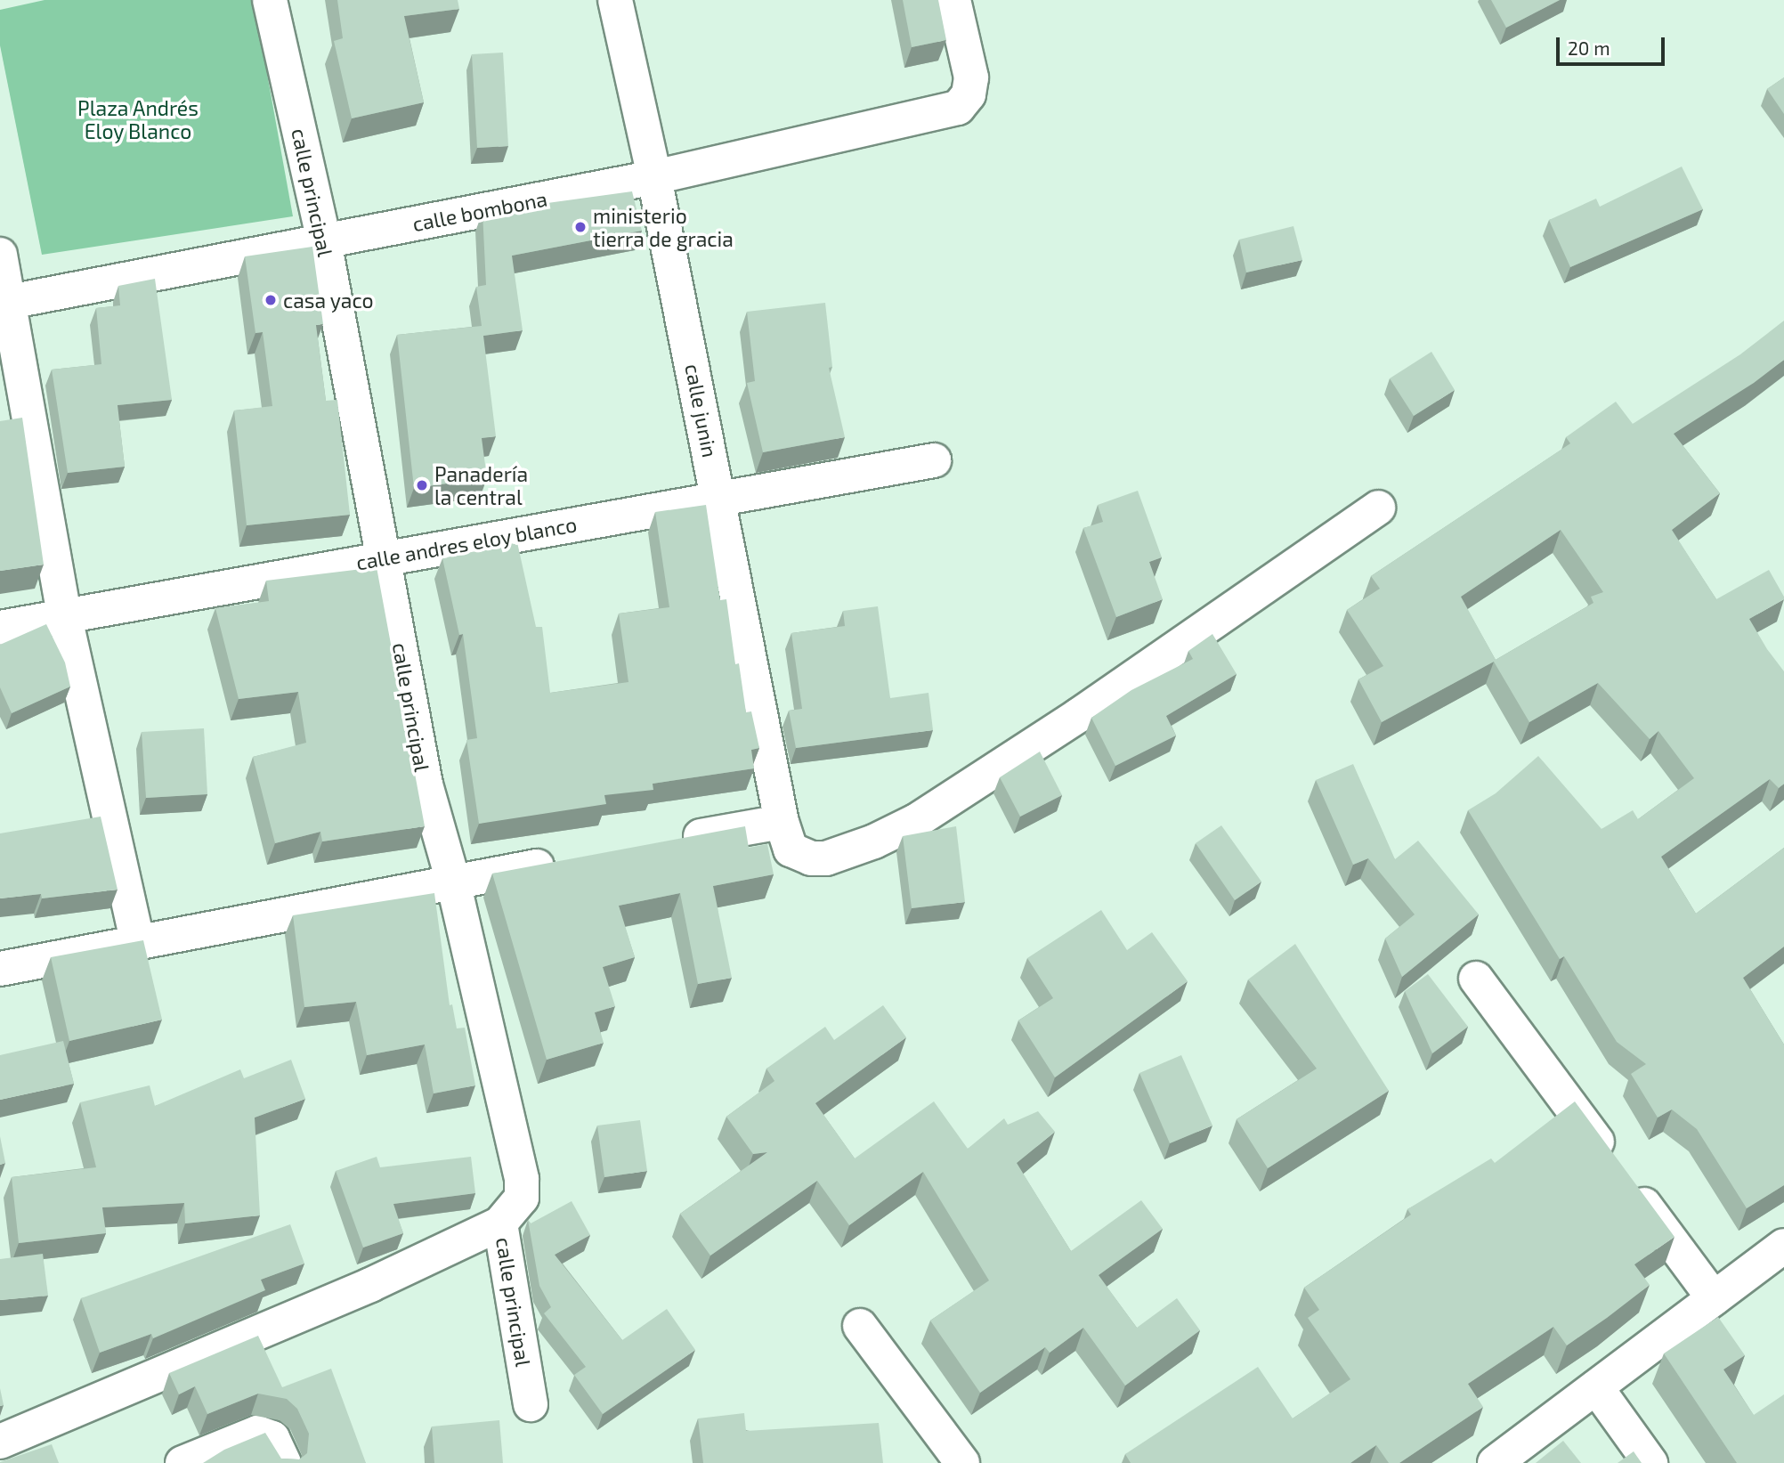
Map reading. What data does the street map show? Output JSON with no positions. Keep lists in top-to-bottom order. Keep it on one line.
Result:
{"streets":{"street":["calle principal","calle bombona","calle junin","calle andres eloy blanco"]},"crossings":[["calle principal","calle bombona"],["calle principal","calle andres eloy blanco"],["calle bombona","calle junin"],["calle junin","calle andres eloy blanco"]],"parks":["Plaza Andrés Eloy Blanco"],"places":["ministerio tierra de gracia","casa yaco","Panadería la central"],"scale_bar":"20 m"}
